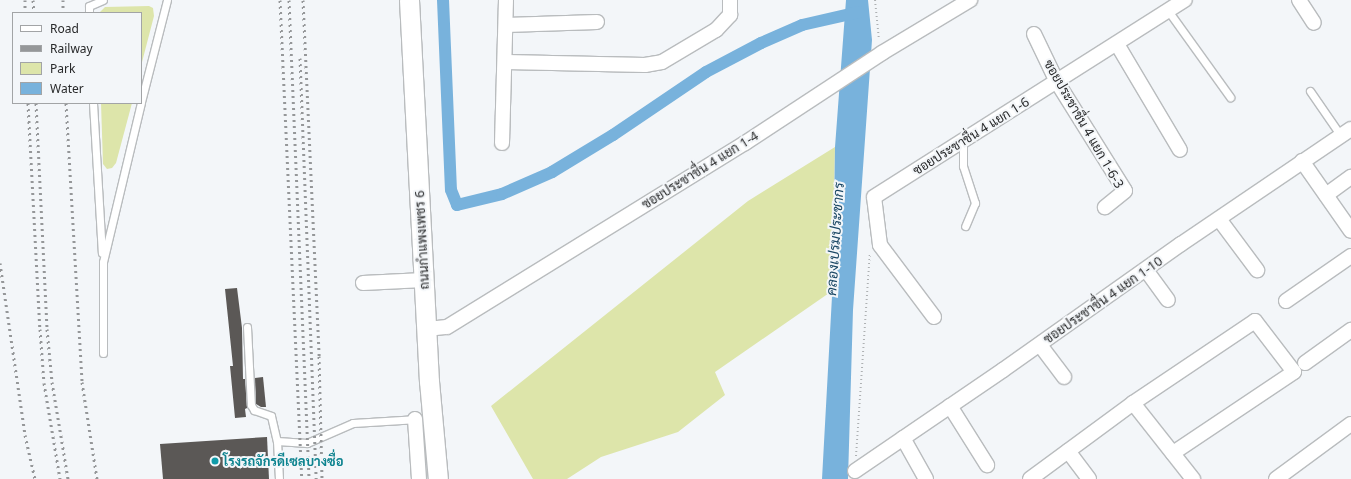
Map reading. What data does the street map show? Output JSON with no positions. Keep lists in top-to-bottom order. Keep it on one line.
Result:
{"streets":{"street":["ซอยประชาชื่น 4 แยก 1-6-3","ซอยประชาชื่น 4 แยก 1-6","ซอยประชาชื่น 4 แยก 1-4","ถนนกำแพงเพชร 6","ซอยประชาชื่น 4 แยก 1-10"]},"crossings":[["ซอยประชาชื่น 4 แยก 1-6-3","ซอยประชาชื่น 4 แยก 1-6"],["ซอยประชาชื่น 4 แยก 1-4","ถนนกำแพงเพชร 6"]],"water":["คลองเปรมประชากร"],"places":["โรงรถจักรดีเซลบางซื่อ"],"legend":["Road","Railway","Park","Water"]}
